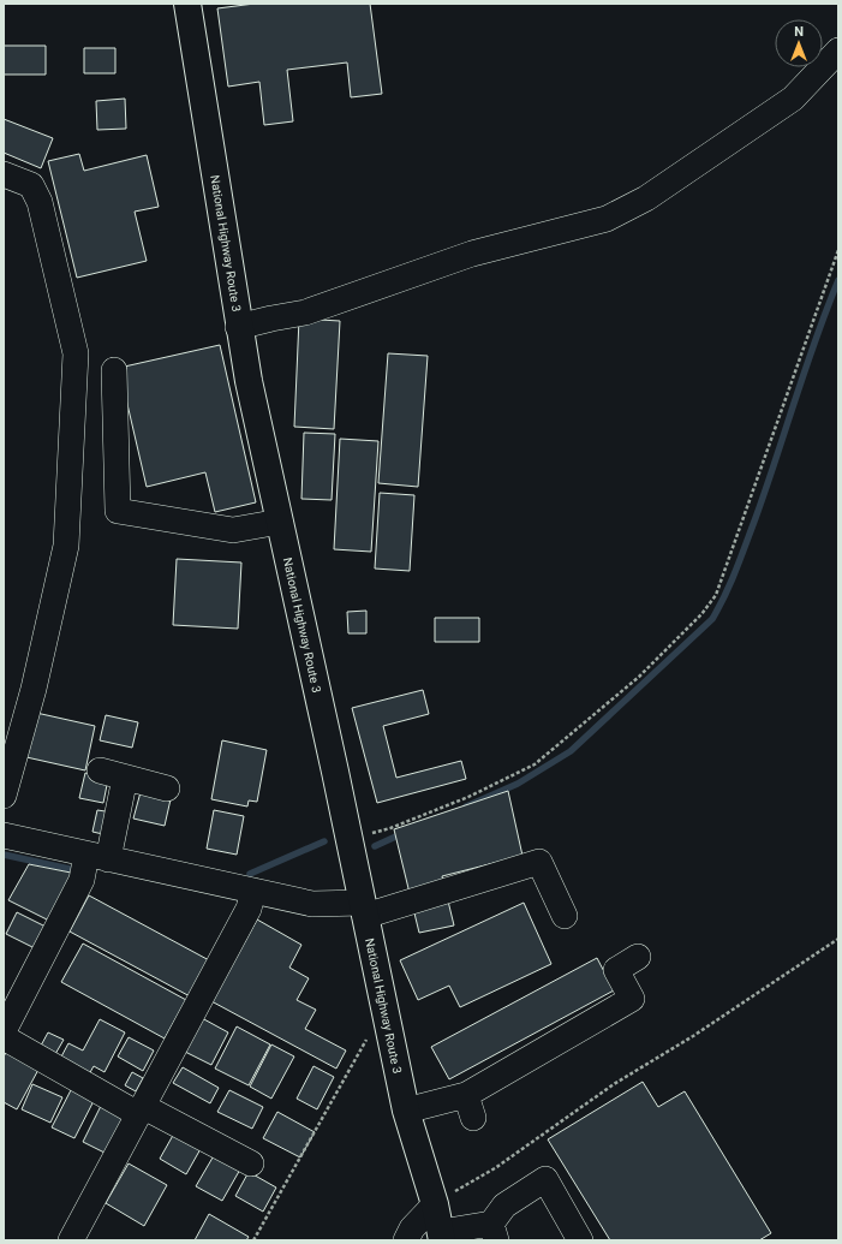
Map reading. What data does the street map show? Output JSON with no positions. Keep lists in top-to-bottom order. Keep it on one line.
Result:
{"streets":{"highway":["National Highway Route 3"]},"north":"top"}
